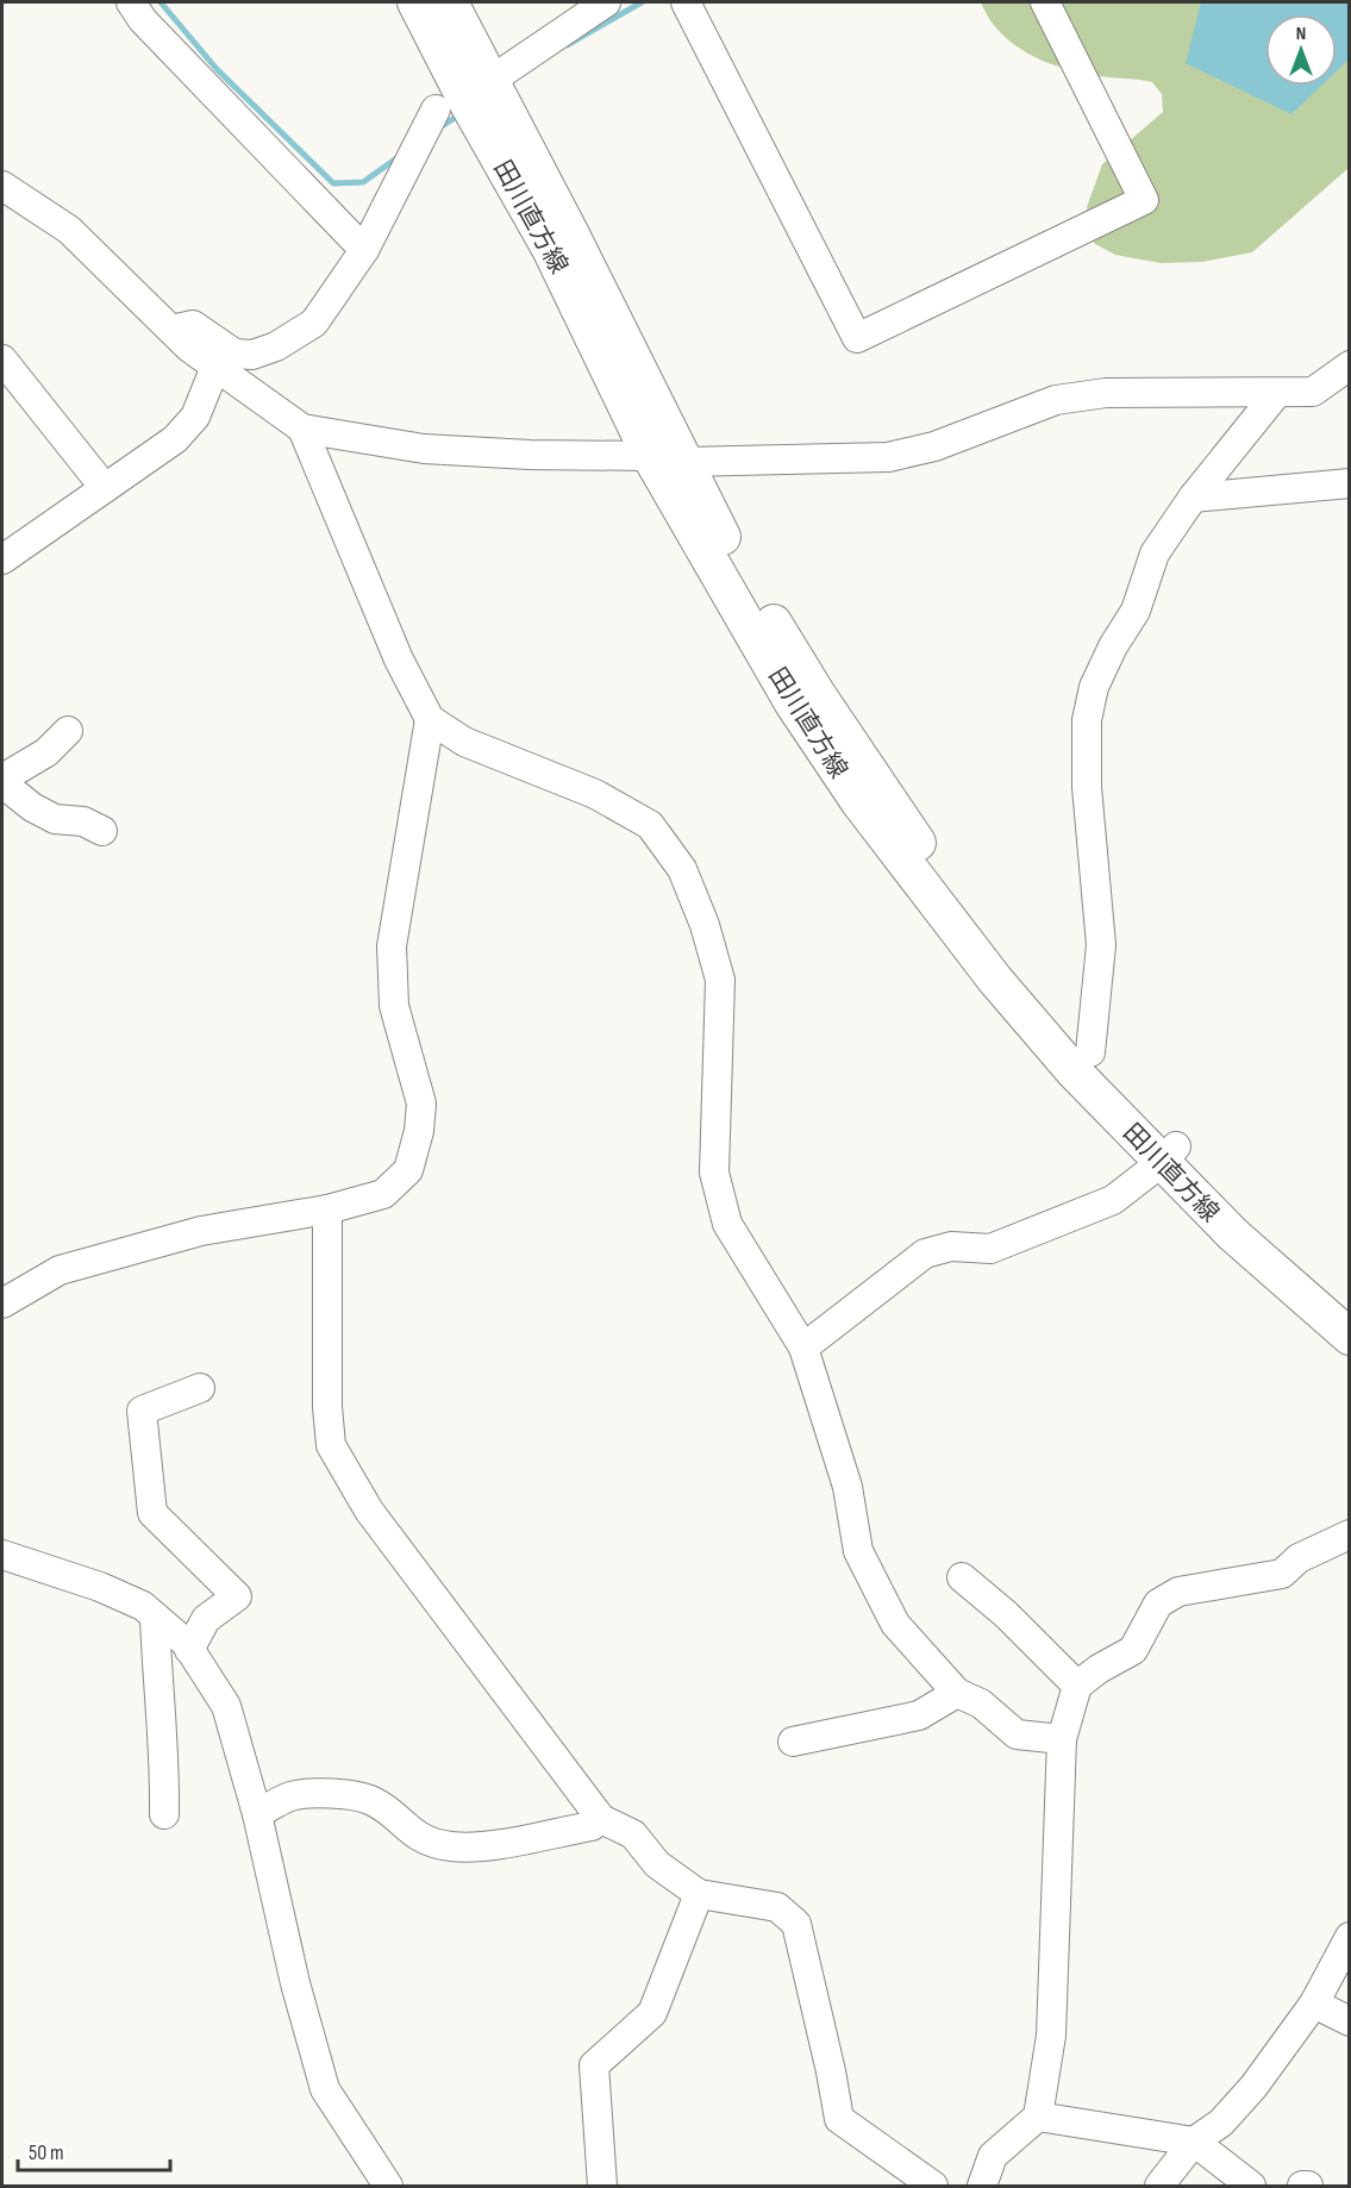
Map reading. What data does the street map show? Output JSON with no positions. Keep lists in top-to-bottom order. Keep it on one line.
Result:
{"streets":{"main road":["田川直方線"]},"scale_bar":"50 m","north":"top"}
